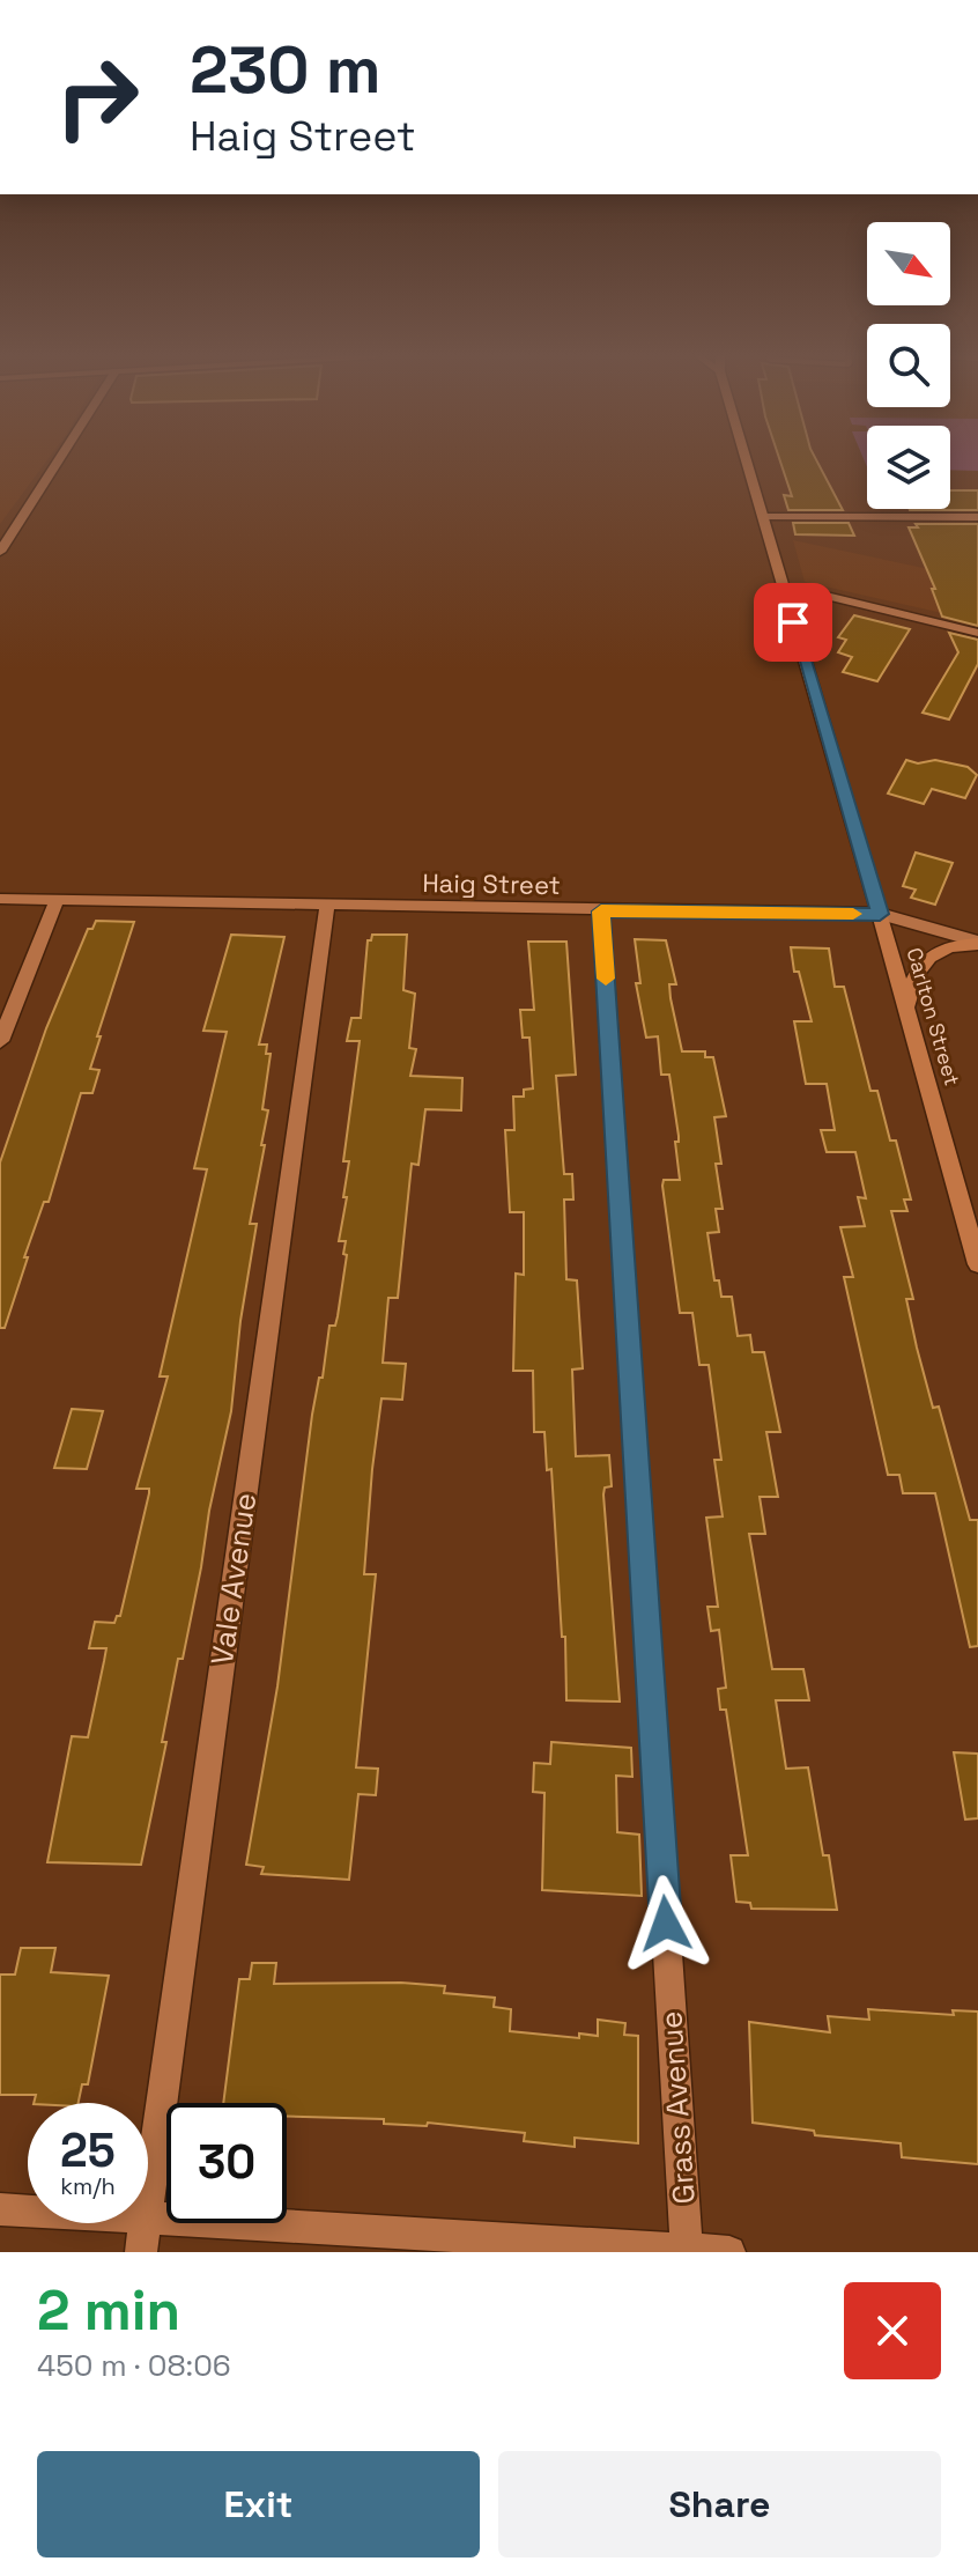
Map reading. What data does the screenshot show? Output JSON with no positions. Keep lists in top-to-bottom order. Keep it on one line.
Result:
{"streets":{"main road":["Carlton Street"],"street":["Haig Street","Vale Avenue","Grass Avenue"]},"crossings":[["Haig Street","Carlton Street"],["Haig Street","Vale Avenue"],["Haig Street","Grass Avenue"]],"north":"bottom right","page":{"turn":["230 m","Haig Street"],"speed":"25 km/h","limit":"30","heading":["2 min","450 m · 08:06"],"buttons":["Exit","Share"]}}
